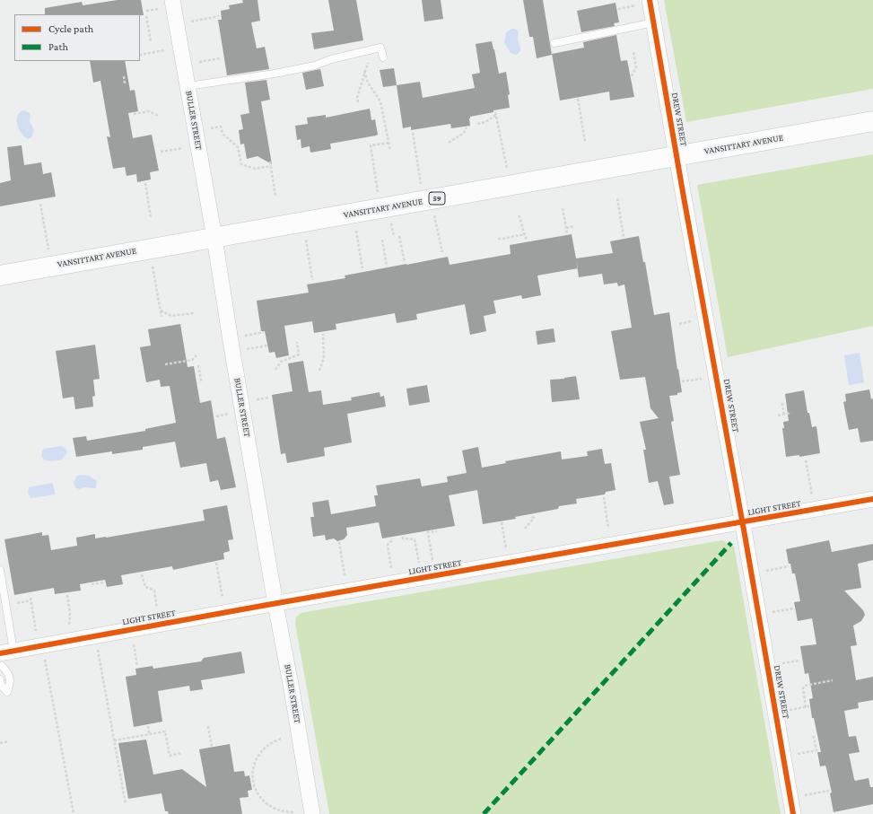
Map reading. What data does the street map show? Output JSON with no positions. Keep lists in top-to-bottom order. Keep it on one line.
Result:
{"streets":{"main road":["VANSITTART AVENUE","59"],"street":["DREW STREET","BULLER STREET","LIGHT STREET"]},"crossings":[["DREW STREET","VANSITTART AVENUE"],["DREW STREET","LIGHT STREET"],["BULLER STREET","VANSITTART AVENUE"],["BULLER STREET","LIGHT STREET"]],"legend":["Cycle path","Path"]}
